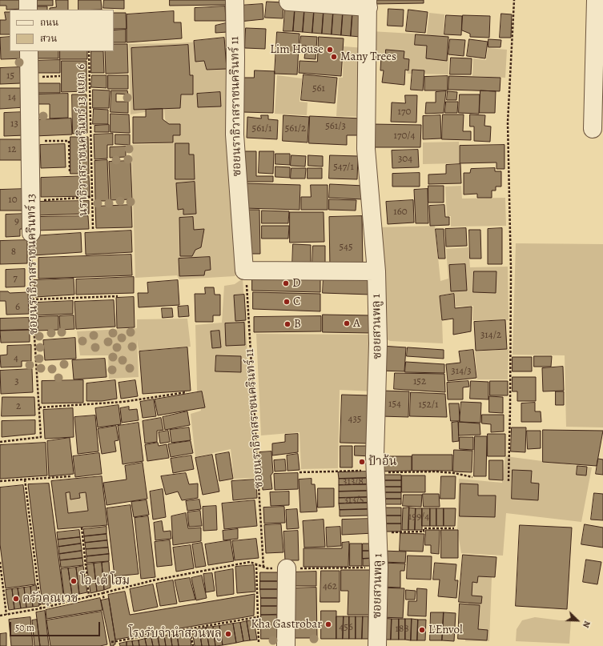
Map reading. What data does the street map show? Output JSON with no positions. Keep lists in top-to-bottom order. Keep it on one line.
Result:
{"streets":{"street":["ซอยนราธิวาสราชนครินทร์ 11","ซอยนราธิวาสราชนครินทร์ 13","ซอยสวนพลู 1"],"path":["นราธิวาสราชนครินทร์ 13 แยก 6"]},"places":["Lim House","Many Trees","D","C","A","B","ป้าอ้น","โอ-เต้ โฮม","ครัวคุณเวช","Kha Gastrobar","L'Envol","โรงรับจำนำสวนพลู"],"house_numbers":["15","561","14","170","13","561/3","561/1","561/2","170/4","12","304","547/1","10","160","9","545","8","7","6","314/2","4","314/3","3","152","154","152/1","2","435","313/8","313/5","199/4","462","456","188"],"legend":["ถนน","สวน"],"scale_bar":"50 m","north":"bottom right"}
